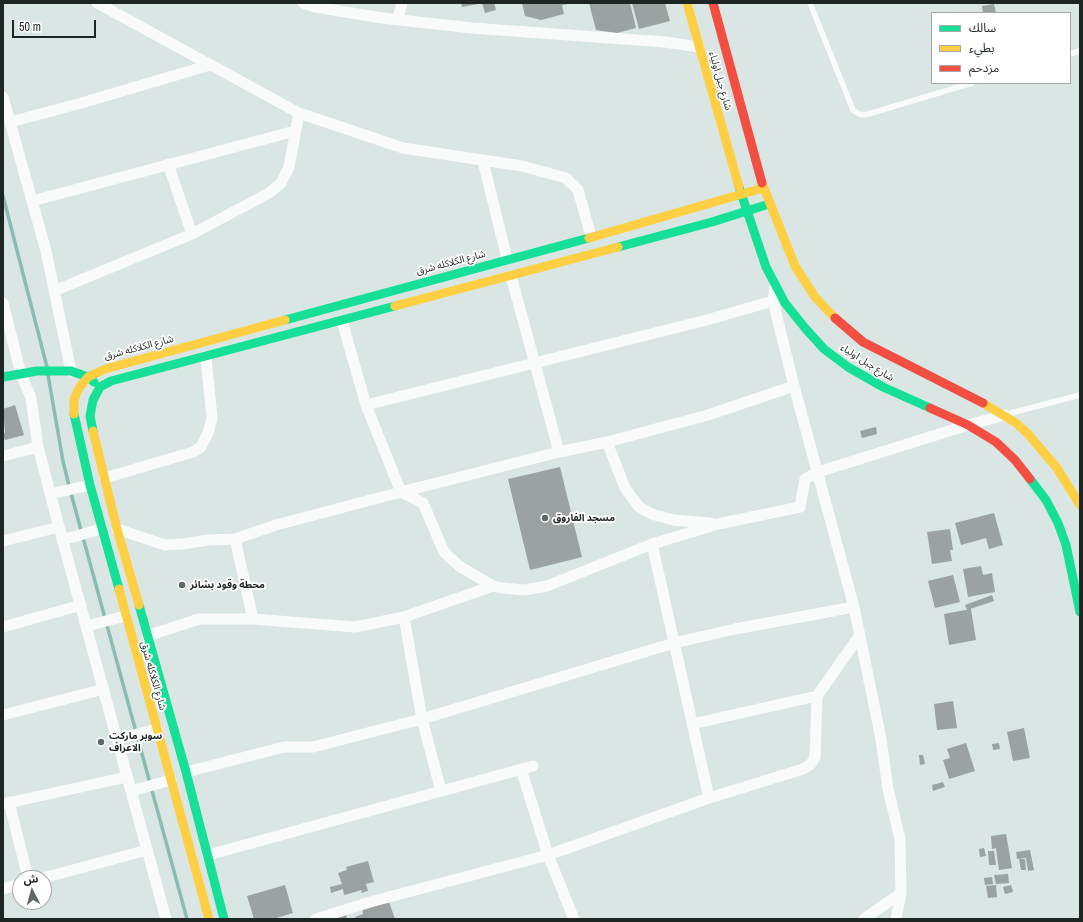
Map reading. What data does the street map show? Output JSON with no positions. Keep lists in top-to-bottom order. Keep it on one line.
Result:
{"streets":{"main road":["شارع جبل اولياء","شارع الكلاكله شرق"]},"crossings":[["شارع جبل اولياء","شارع الكلاكله شرق"]],"places":["مسجد الفاروق","محطة وقود بشائر","سوبر ماركت الاعراف"],"legend":["سالك","بطيء","مزدحم"],"scale_bar":"50 m","north":"top"}
